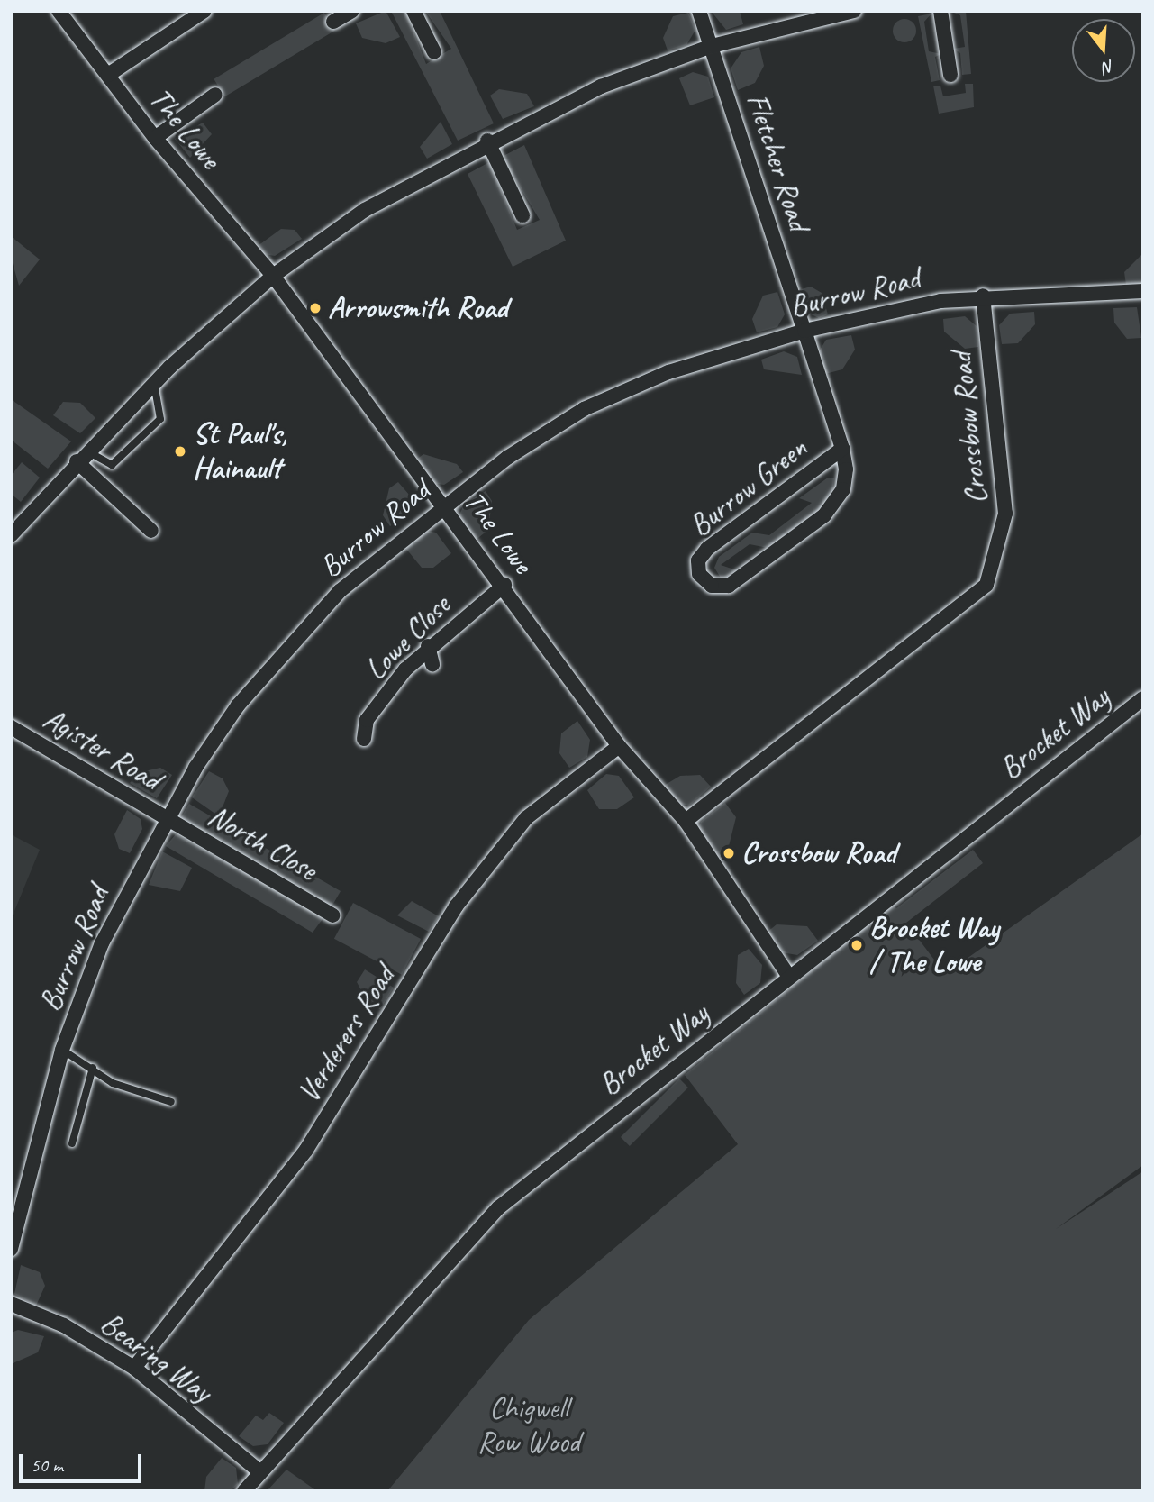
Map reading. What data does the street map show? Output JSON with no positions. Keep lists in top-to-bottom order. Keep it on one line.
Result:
{"streets":{"street":["The Lowe","Fletcher Road","Burrow Road","Crossbow Road","Burrow Green","Lowe Close","Brocket Way","Agister Road","North Close","Verderers Road","Bearing Way"]},"crossings":[["The Lowe","Burrow Road"],["The Lowe","Crossbow Road"],["The Lowe","Lowe Close"],["The Lowe","Brocket Way"],["The Lowe","Verderers Road"],["Fletcher Road","Burrow Road"],["Fletcher Road","Burrow Green"],["Burrow Road","Crossbow Road"],["Burrow Road","Burrow Green"],["Burrow Road","Agister Road"],["Burrow Road","North Close"],["Brocket Way","Bearing Way"],["Agister Road","North Close"],["Verderers Road","Bearing Way"]],"parks":["Chigwell Row Wood"],"places":["Arrowsmith Road","St Paul's, Hainault","Crossbow Road","Brocket Way / The Lowe"],"scale_bar":"50 m","north":"bottom"}
